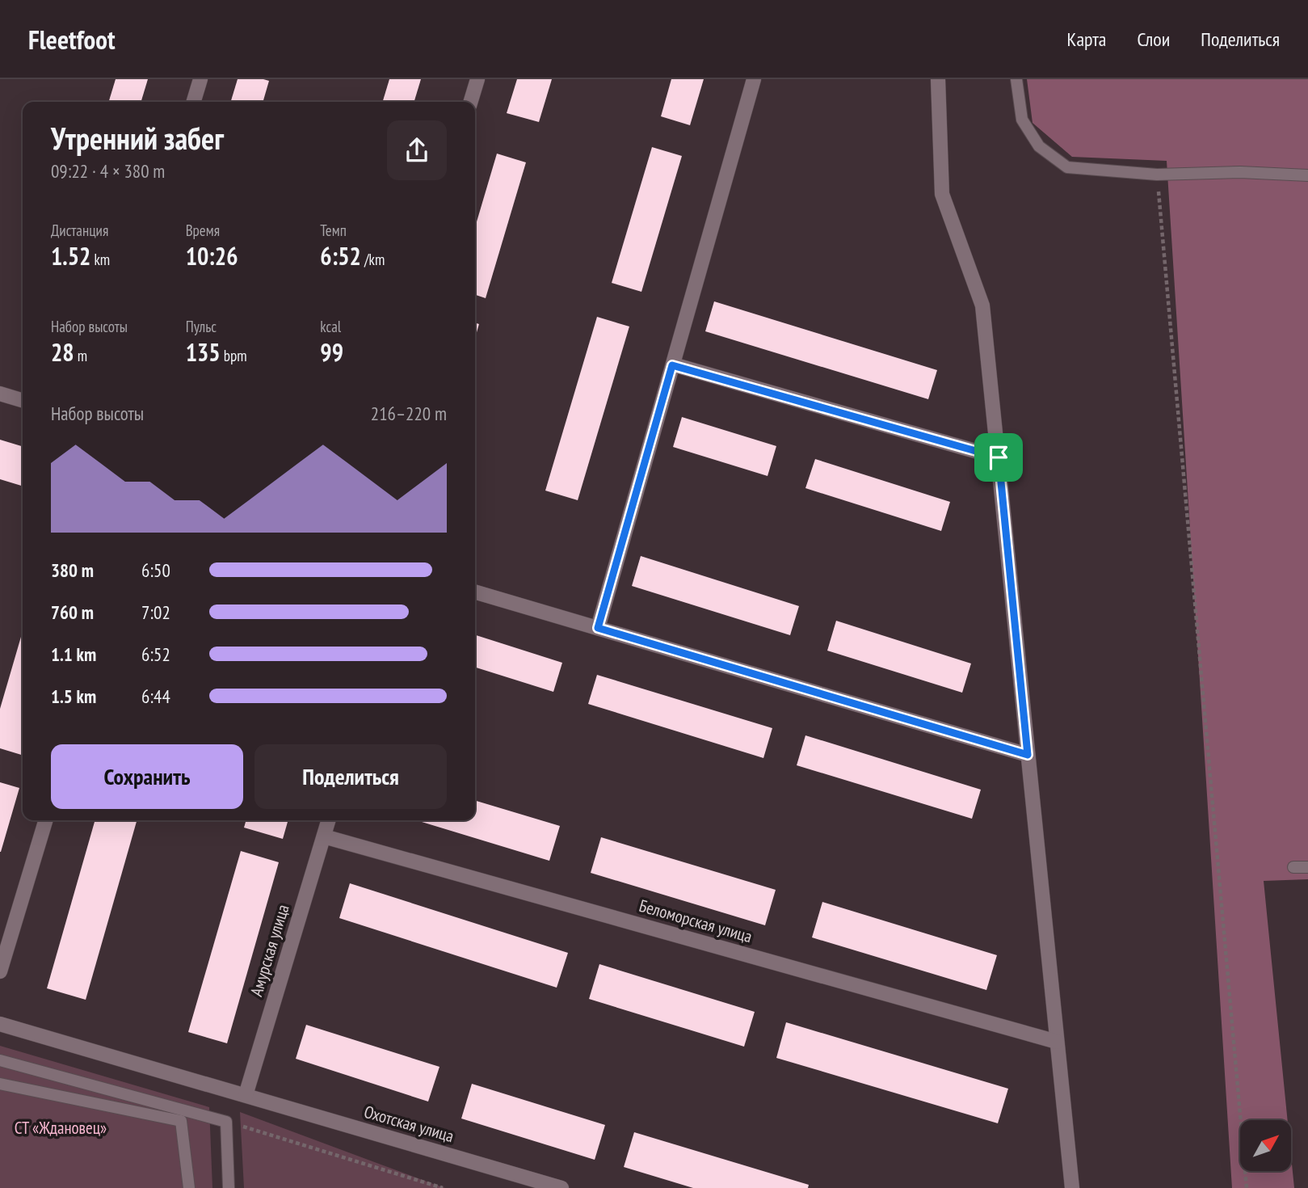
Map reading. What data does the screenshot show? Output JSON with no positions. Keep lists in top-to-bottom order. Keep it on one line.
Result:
{"streets":{"street":["Беломорская улица","Амурская улица","Охотская улица"]},"crossings":[["Беломорская улица","Амурская улица"],["Амурская улица","Охотская улица"]],"parks":["СТ «Ждановец»"],"north":"top right","page":{"header":"Fleetfoot","nav":["Карта","Слои","Поделиться"],"heading":["Утренний забег","09:22 · 4 × 380 m"],"stats":[["Дистанция","1.52 km"],["Время","10:26"],["Темп","6:52 /km"],["Набор высоты","28 m"],["Пульс","135 bpm"],["kcal","99"]],"chart":["Набор высоты","216–220 m"],"list":[{"name":"380 m","note":"6:50"},{"name":"760 m","note":"7:02"},{"name":"1.1 km","note":"6:52"},{"name":"1.5 km","note":"6:44"}],"buttons":["Сохранить","Поделиться"]}}
